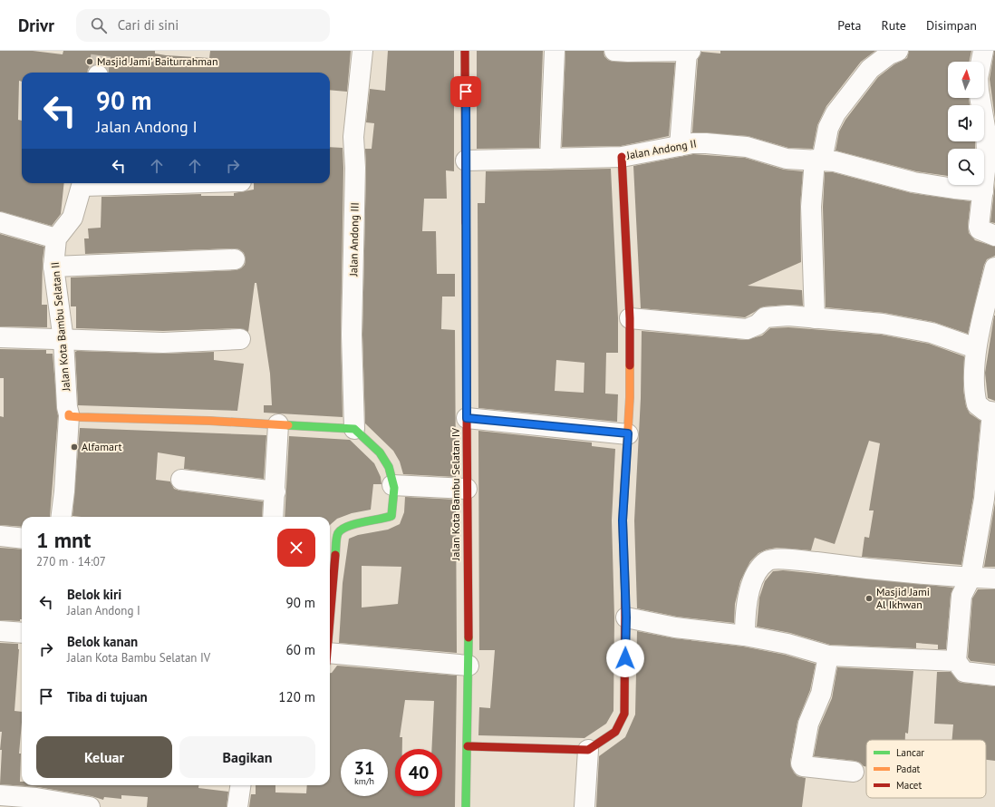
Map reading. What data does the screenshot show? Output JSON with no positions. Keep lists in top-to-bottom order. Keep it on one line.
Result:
{"streets":{"street":["Jalan Andong II","Jalan Andong III","Jalan Kota Bambu Selatan II","Jalan Kota Bambu Selatan IV"]},"crossings":[["Jalan Andong II","Jalan Kota Bambu Selatan IV"]],"places":["Masjid Jami' Baiturrahman","Alfamart","Masjid Jami Al Ikhwan"],"legend":["Lancar","Padat","Macet"],"north":"top","page":{"header":"Drivr","search":"Cari di sini","nav":["Peta","Rute","Disimpan"],"turn":["90 m","Jalan Andong I"],"heading":["1 mnt","270 m · 14:07"],"list":[{"name":"Belok kiri","note":"Jalan Andong I","value":"90 m"},{"name":"Belok kanan","note":"Jalan Kota Bambu Selatan IV","value":"60 m"},{"name":"Tiba di tujuan","value":"120 m"}],"buttons":["Keluar","Bagikan"],"speed":"31 km/h","limit":"40"}}
